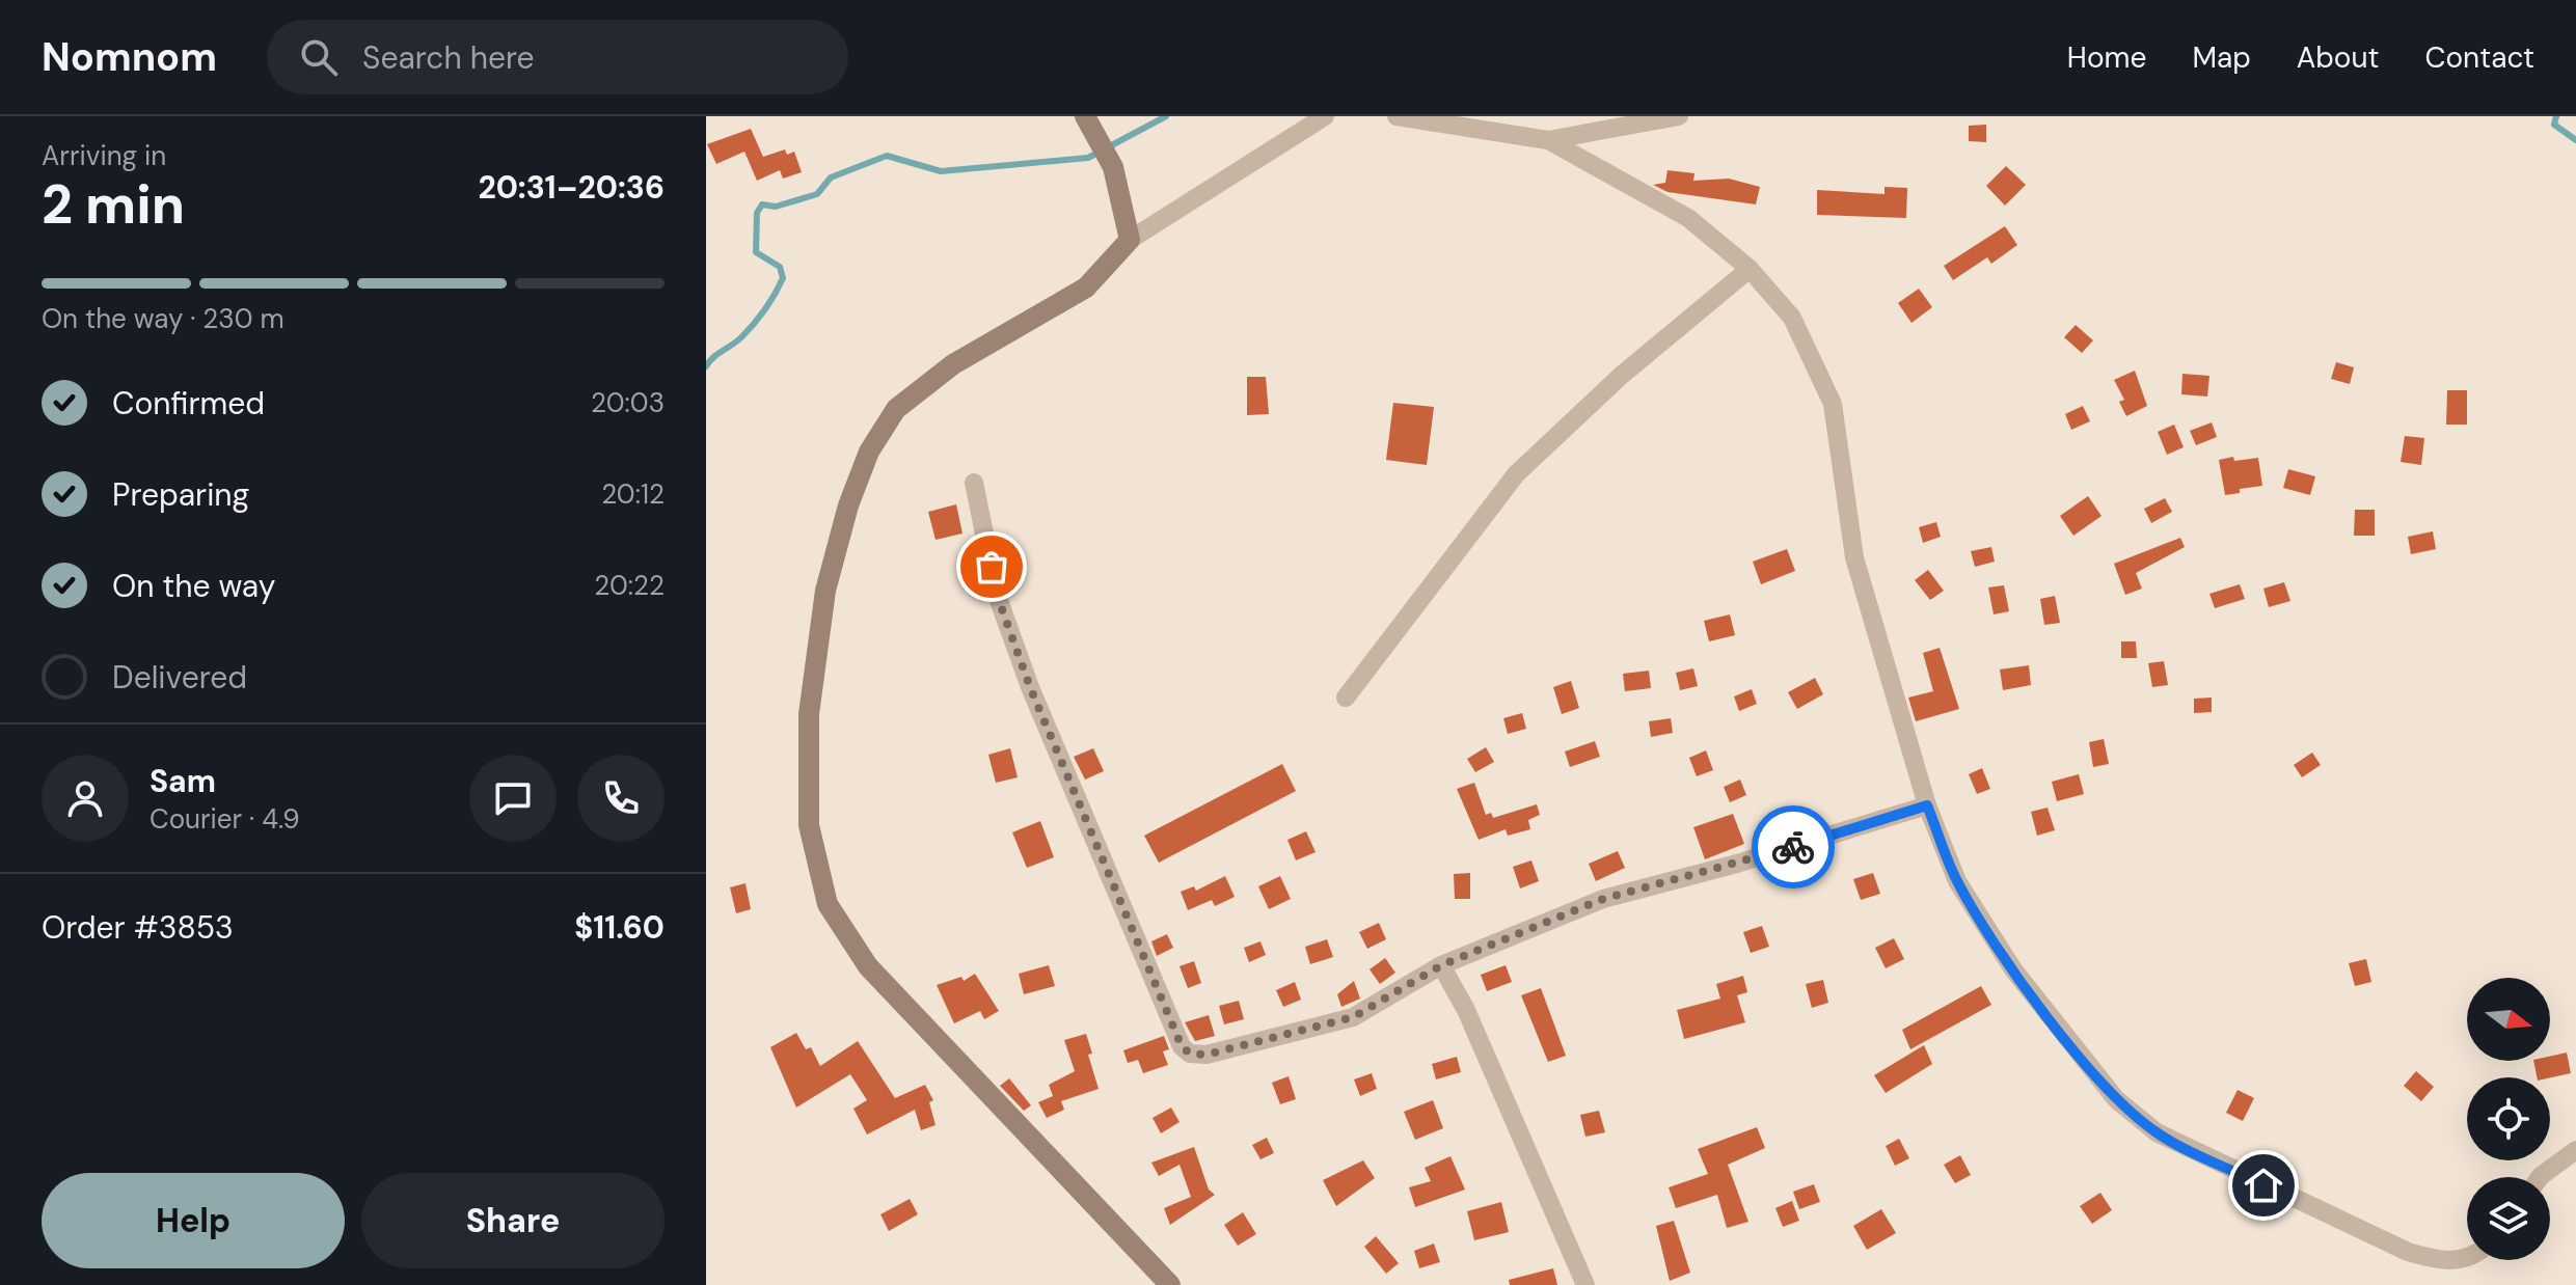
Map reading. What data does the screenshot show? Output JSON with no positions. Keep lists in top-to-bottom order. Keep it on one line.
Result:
{"north":"right","page":{"header":"Nomnom","search":"Search here","nav":["Home","Map","About","Contact"],"heading":["2 min","Arriving in","20:31–20:36"],"panel":["Sam","Courier · 4.9","Order #3853","$11.60"],"bar":"On the way · 230 m","list":[["Confirmed","20:03"],["Preparing","20:12"],["On the way","20:22"],"Delivered"],"buttons":["Help","Share"]}}
